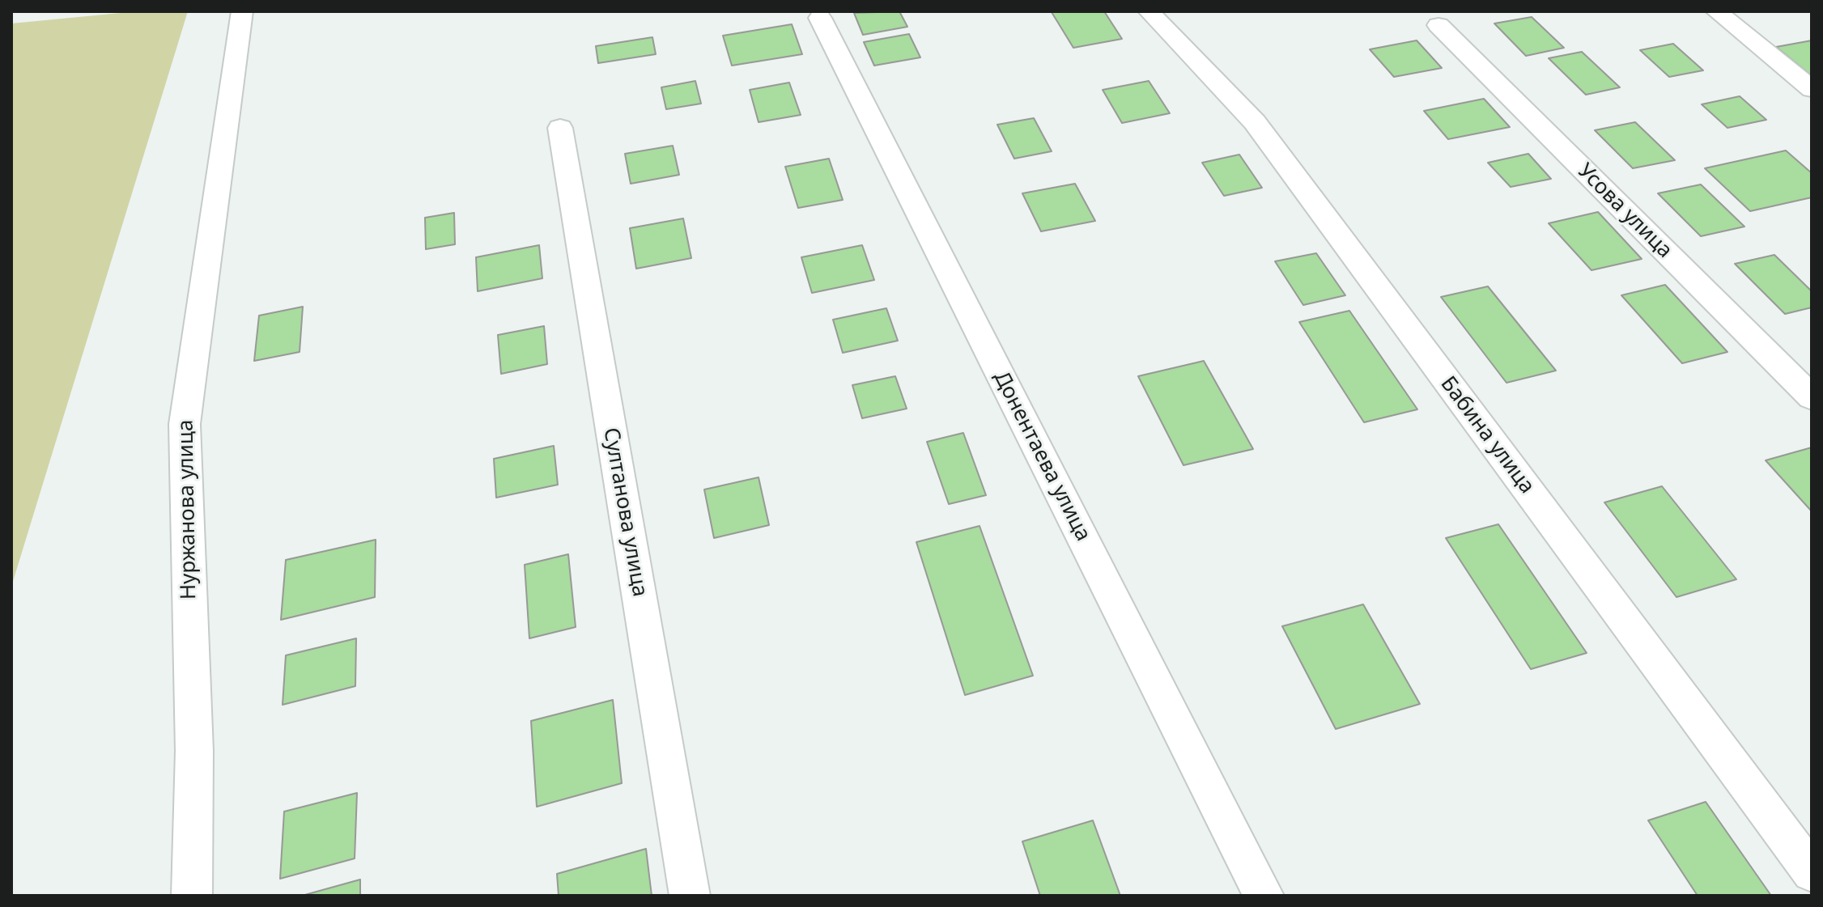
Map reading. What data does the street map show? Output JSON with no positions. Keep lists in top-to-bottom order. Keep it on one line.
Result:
{"streets":{"street":["Усова улица","Бабина улица","Донентаева улица","Нуржанова улица","Султанова улица"]}}
